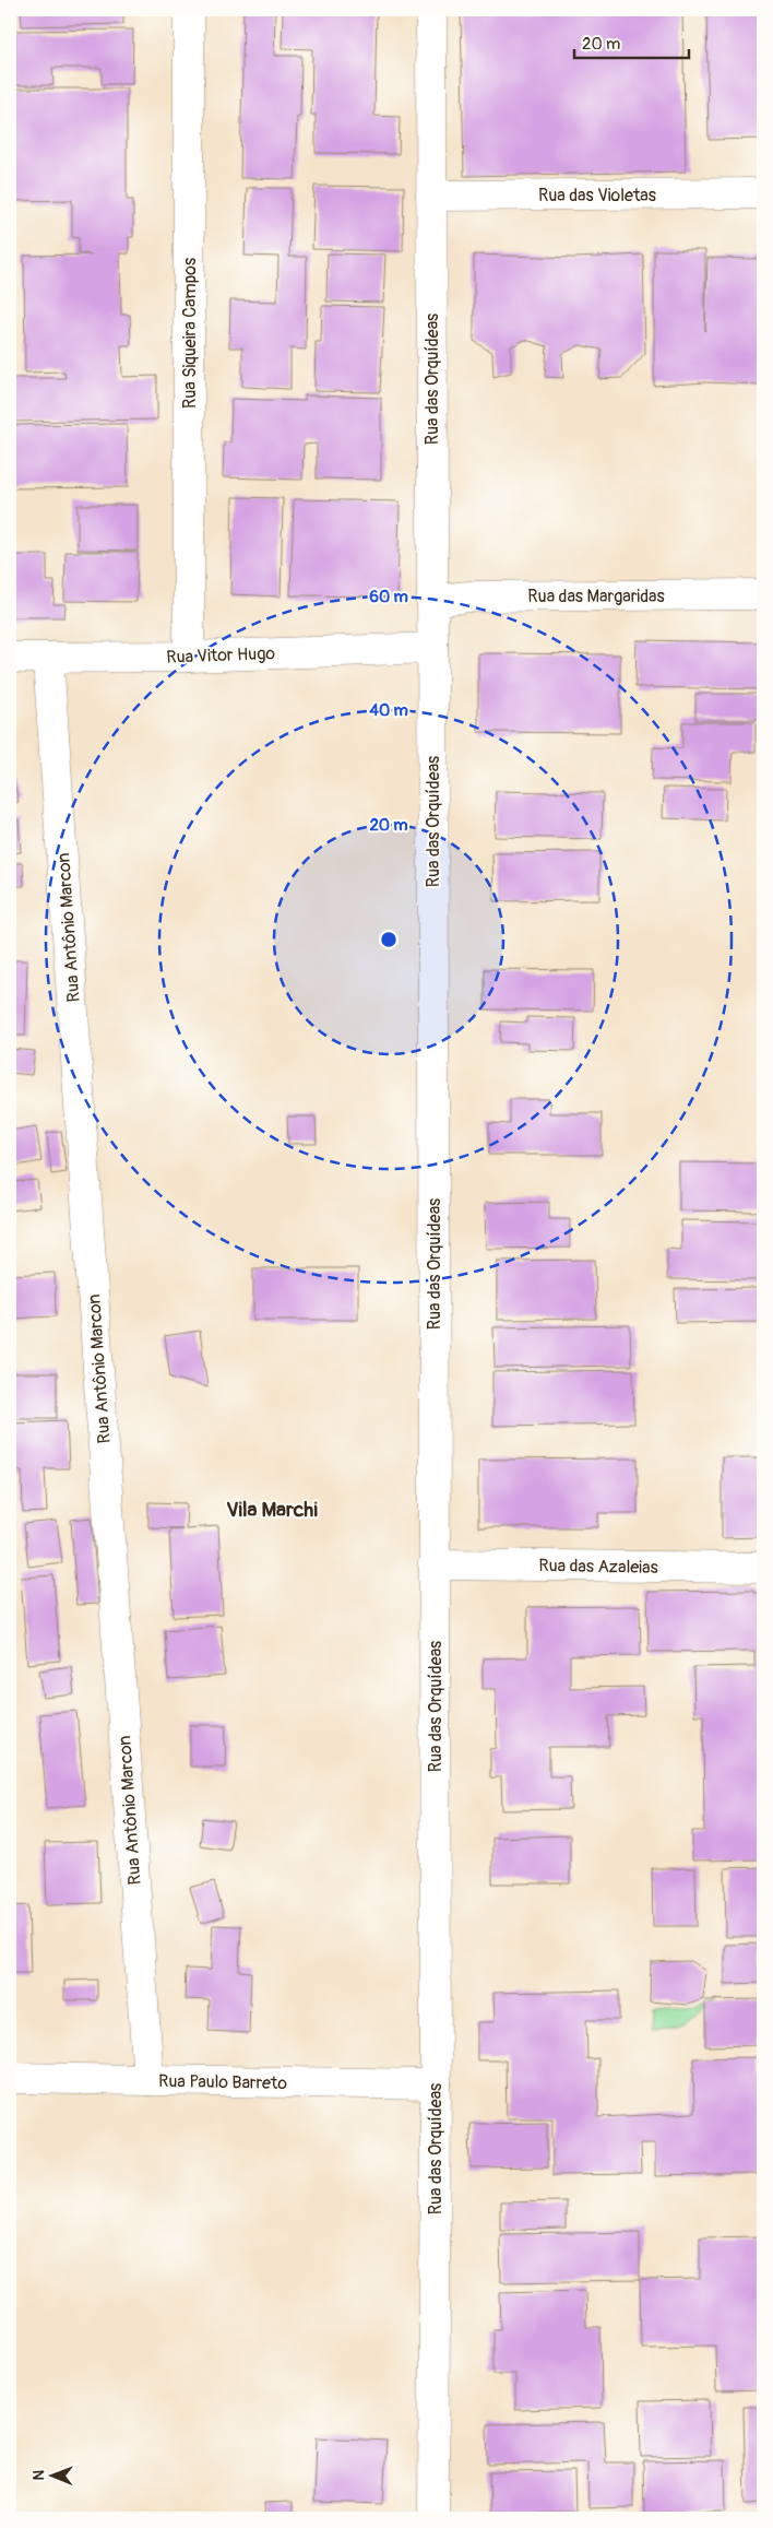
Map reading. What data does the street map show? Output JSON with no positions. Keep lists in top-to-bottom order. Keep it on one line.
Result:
{"streets":{"street":["Rua das Violetas","Rua Siqueira Campos","Rua das Orquídeas","Rua das Margaridas","Rua Vitor Hugo","Rua Antônio Marcon","Rua das Azaleias","Rua Paulo Barreto"]},"crossings":[["Rua das Violetas","Rua das Orquídeas"],["Rua Siqueira Campos","Rua Vitor Hugo"],["Rua das Orquídeas","Rua das Margaridas"],["Rua das Orquídeas","Rua Vitor Hugo"],["Rua das Orquídeas","Rua das Azaleias"],["Rua das Orquídeas","Rua Paulo Barreto"],["Rua Vitor Hugo","Rua Antônio Marcon"],["Rua Antônio Marcon","Rua Paulo Barreto"]],"districts":["Vila Marchi"],"scale_bar":"20 m","north":"left","rings":["60 m","40 m","20 m"]}
